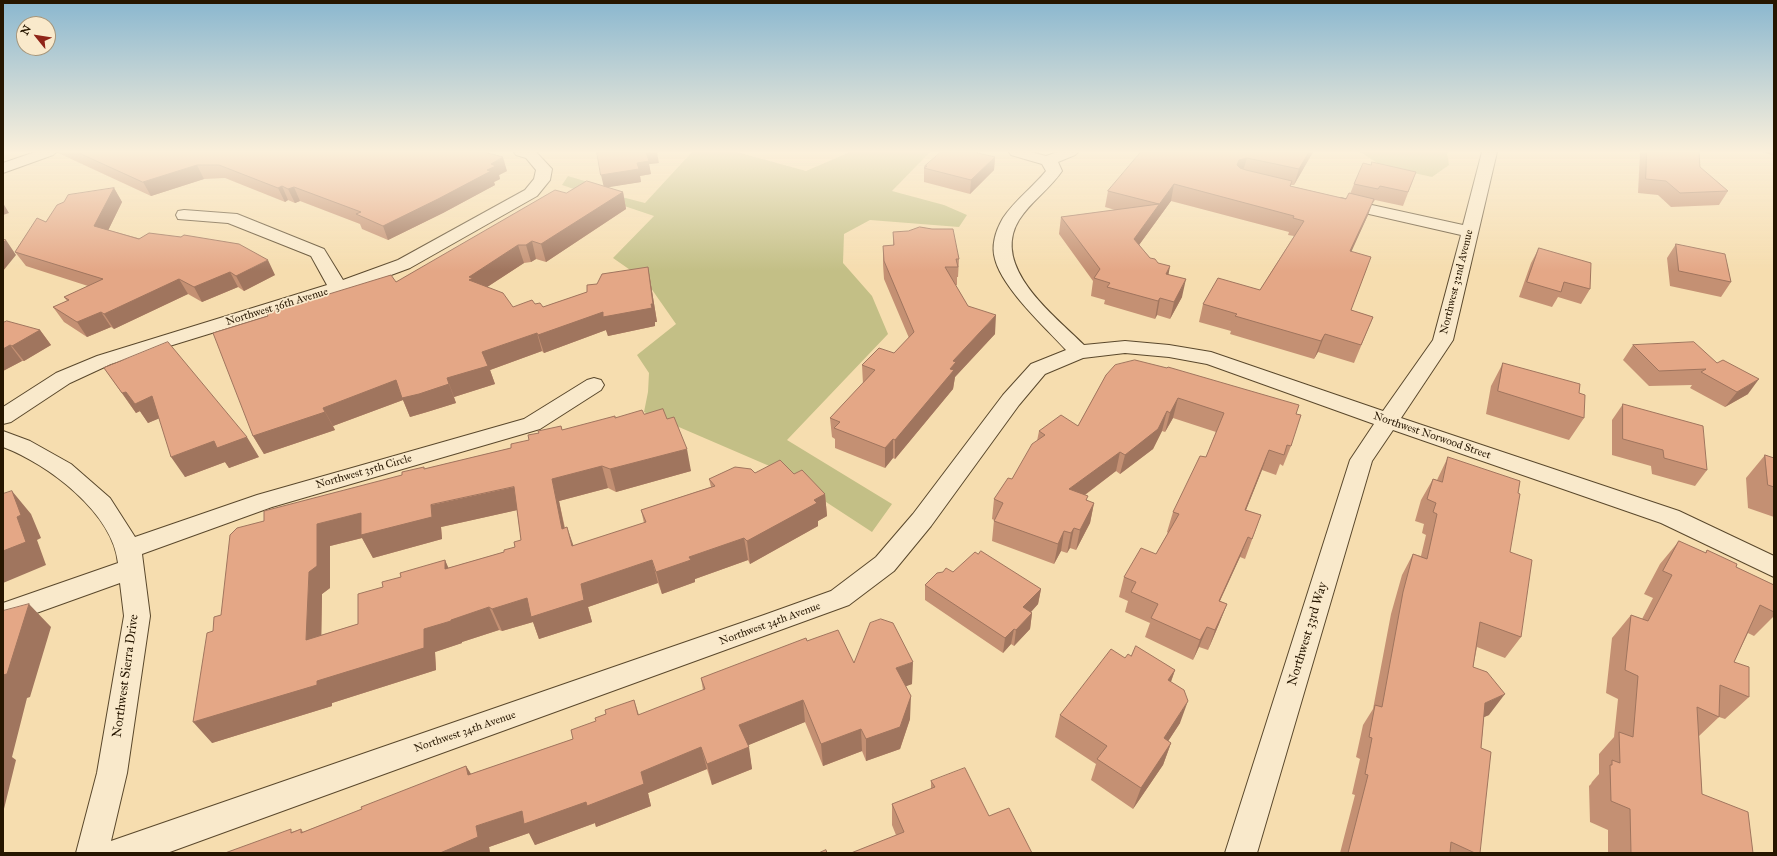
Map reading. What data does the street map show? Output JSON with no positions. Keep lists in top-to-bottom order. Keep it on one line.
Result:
{"streets":{"street":["Northwest 32nd Avenue","Northwest 36th Avenue","Northwest Norwood Street","Northwest 35th Circle","Northwest 34th Avenue","Northwest 33rd Way","Northwest Sierra Drive"]},"crossings":[["Northwest 32nd Avenue","Northwest Norwood Street"],["Northwest 32nd Avenue","Northwest 33rd Way"],["Northwest Norwood Street","Northwest 34th Avenue"],["Northwest Norwood Street","Northwest 33rd Way"],["Northwest 35th Circle","Northwest Sierra Drive"]],"north":"top left"}
